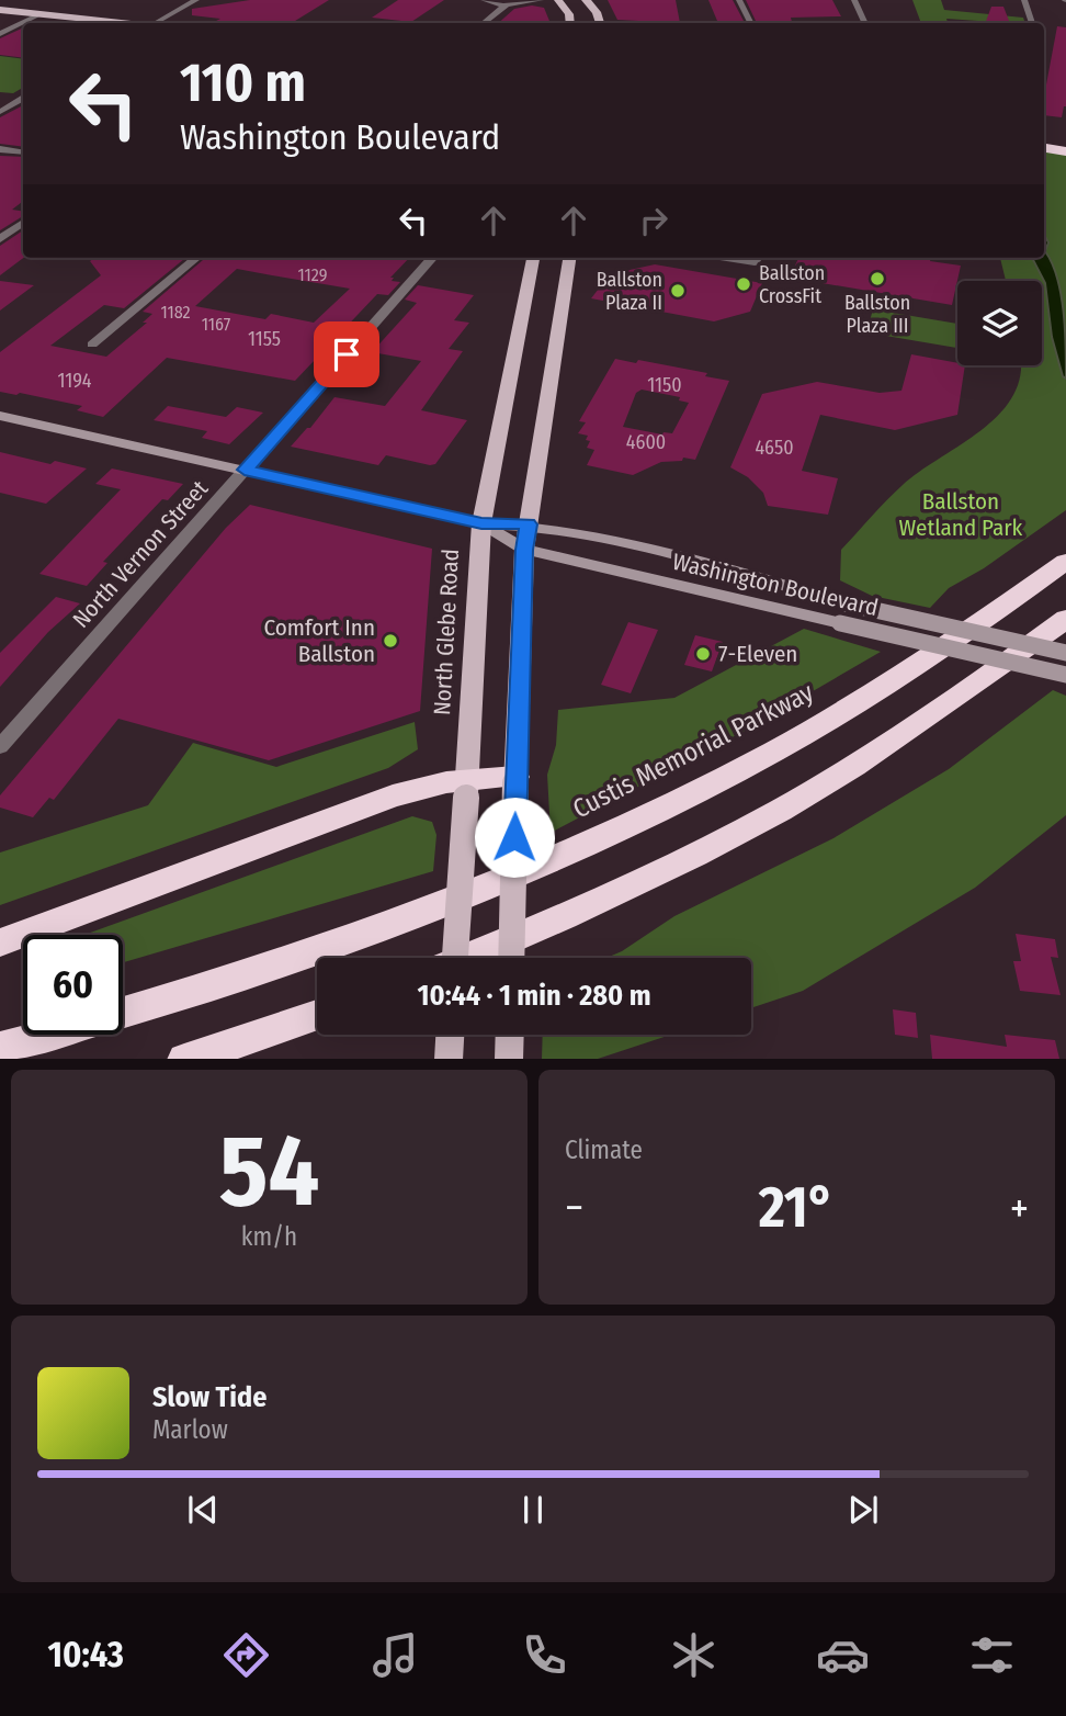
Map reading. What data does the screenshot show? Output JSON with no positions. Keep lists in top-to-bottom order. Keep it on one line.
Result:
{"streets":{"highway":["Custis Memorial Parkway"],"main road":["Washington Boulevard","North Glebe Road"],"street":["North Vernon Street"]},"crossings":[["North Vernon Street","Washington Boulevard"],["Washington Boulevard","North Glebe Road"]],"parks":["Ballston Wetland Park"],"places":["Ballston Plaza III","Ballston CrossFit","Ballston Plaza II","Comfort Inn Ballston","7-Eleven"],"house_numbers":["1129","1182","1167","1155","1194","1150","4600","4650"],"page":{"turn":["110 m","Washington Boulevard"],"limit":"60","trip":"10:44 · 1 min · 280 m","tile":[["54","km/h"],"Climate"],"heat":["−","21°","+"],"song":["Slow Tide","Marlow"],"tabs":"10:43"}}
